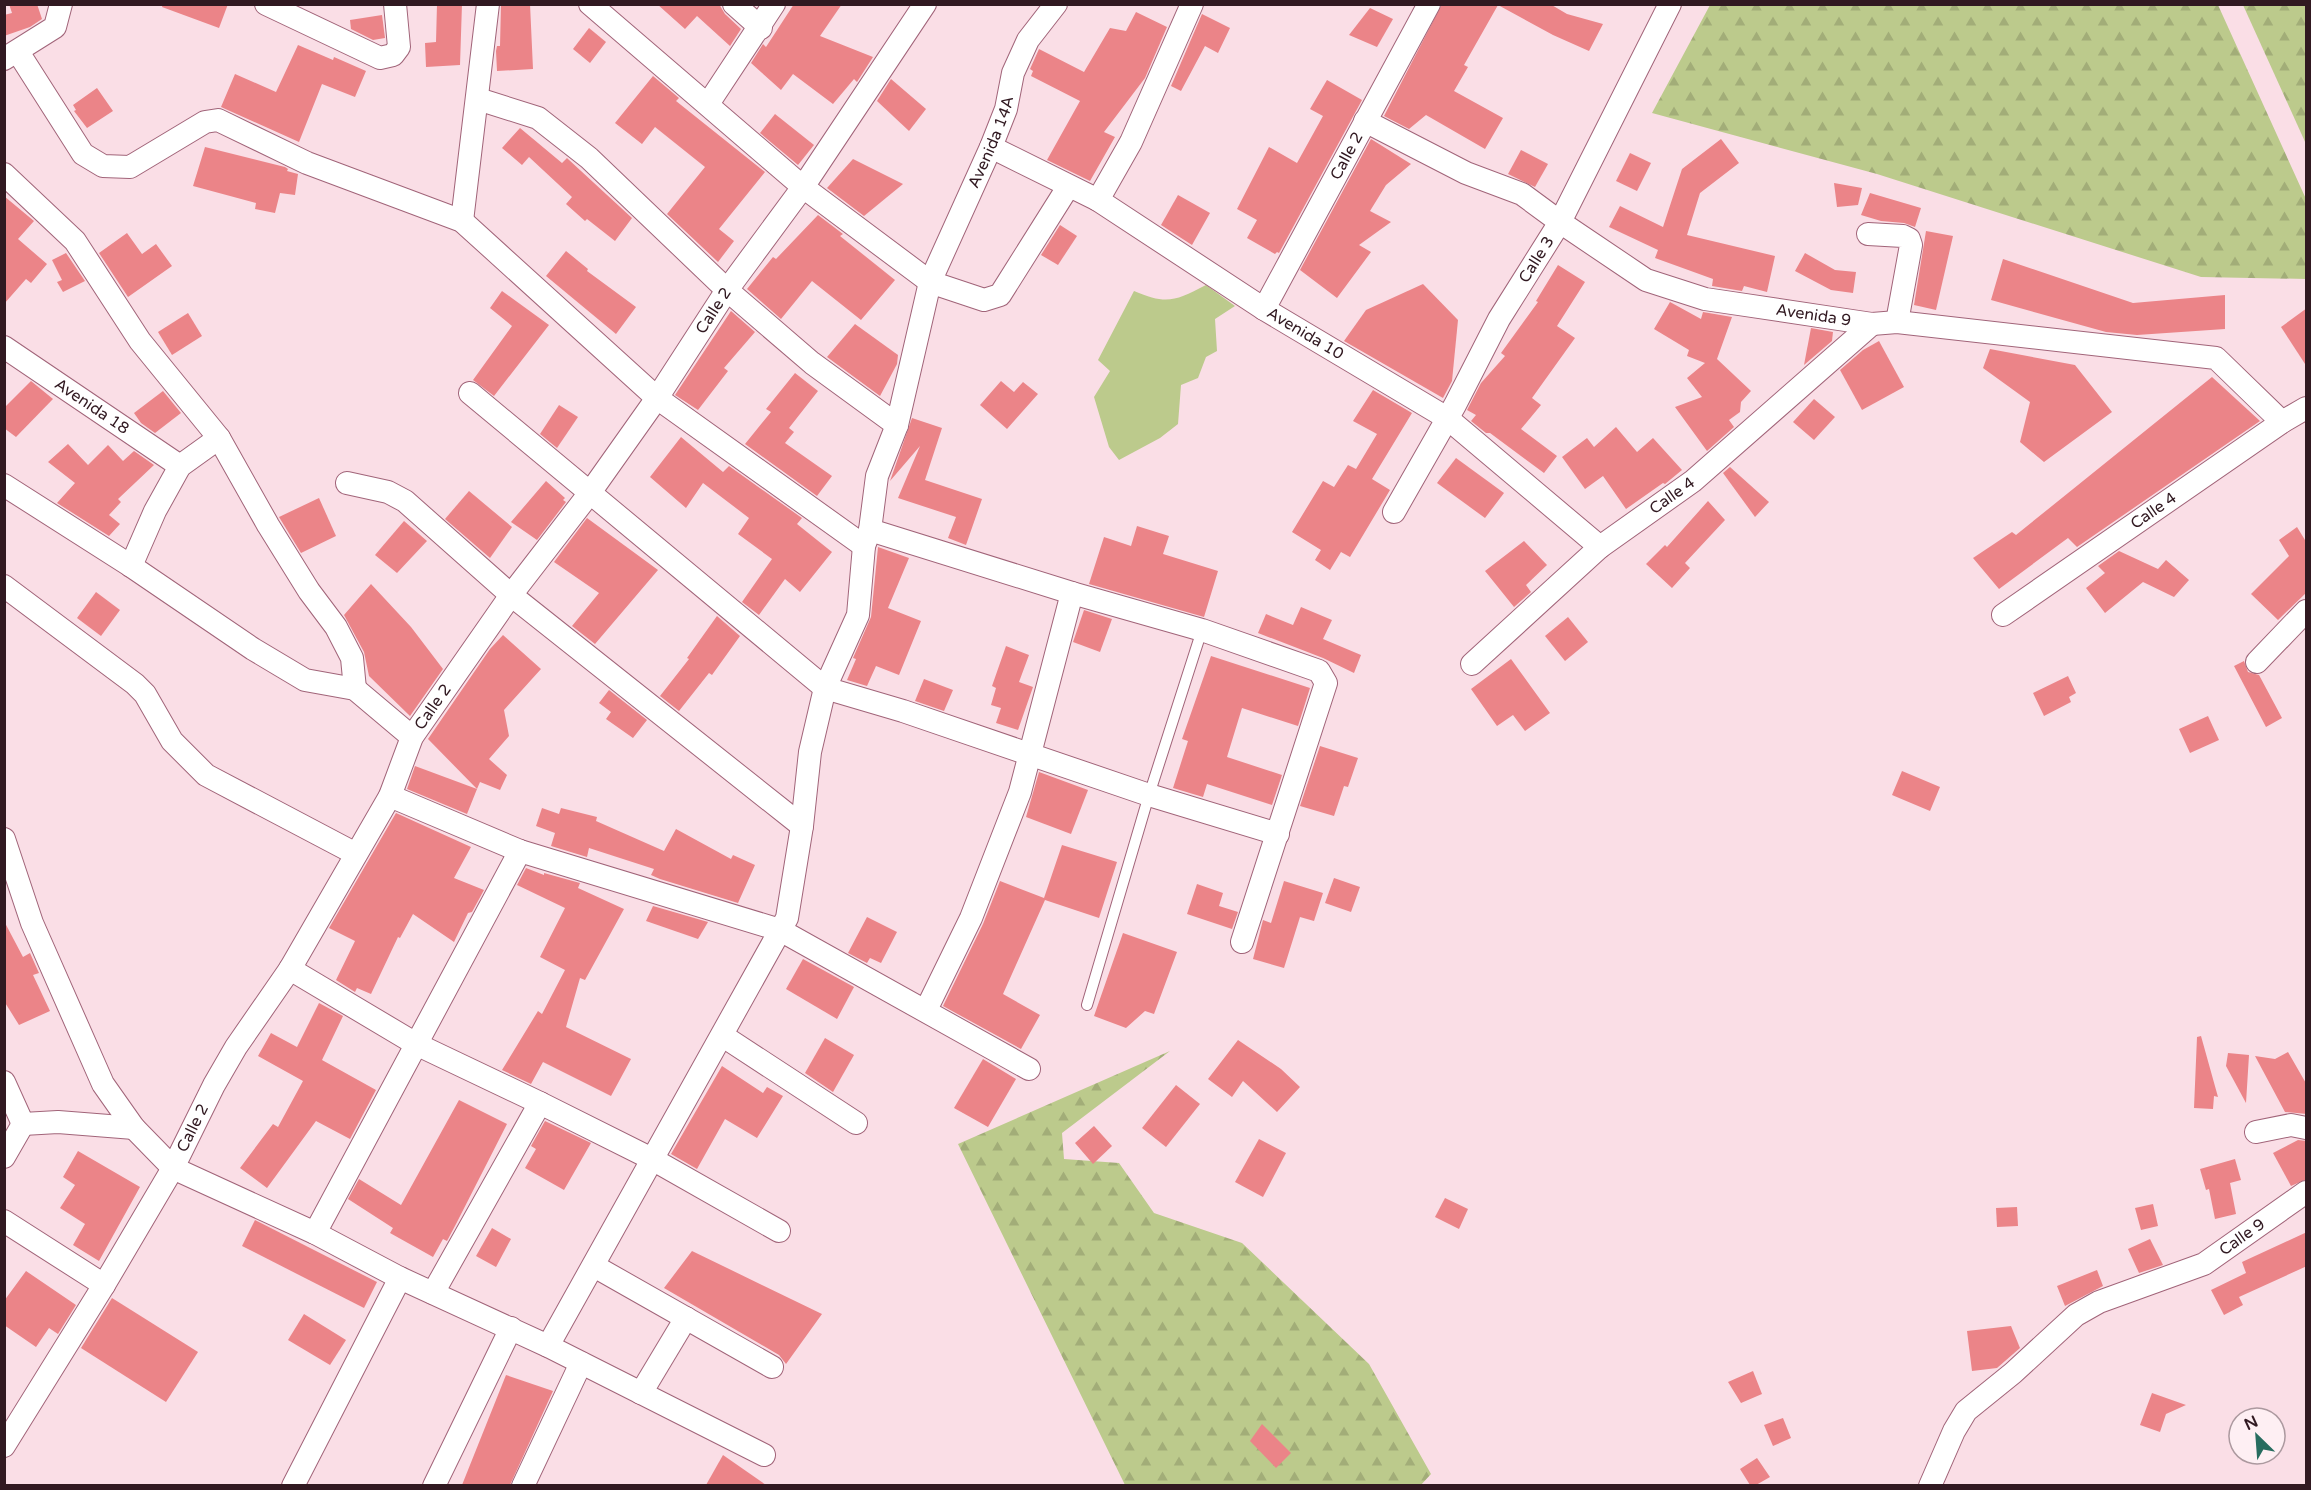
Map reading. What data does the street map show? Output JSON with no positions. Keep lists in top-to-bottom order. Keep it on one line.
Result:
{"streets":{"street":["Avenida 14A","Calle 2","Calle 3","Avenida 9","Avenida 10","Avenida 18","Calle 4","Calle 9"]},"crossings":[["Avenida 14A","Avenida 10"],["Calle 2","Avenida 9"],["Calle 2","Avenida 10"],["Calle 3","Avenida 9"],["Calle 3","Avenida 10"],["Avenida 9","Calle 4"],["Avenida 10","Calle 4"]],"north":"top left"}
